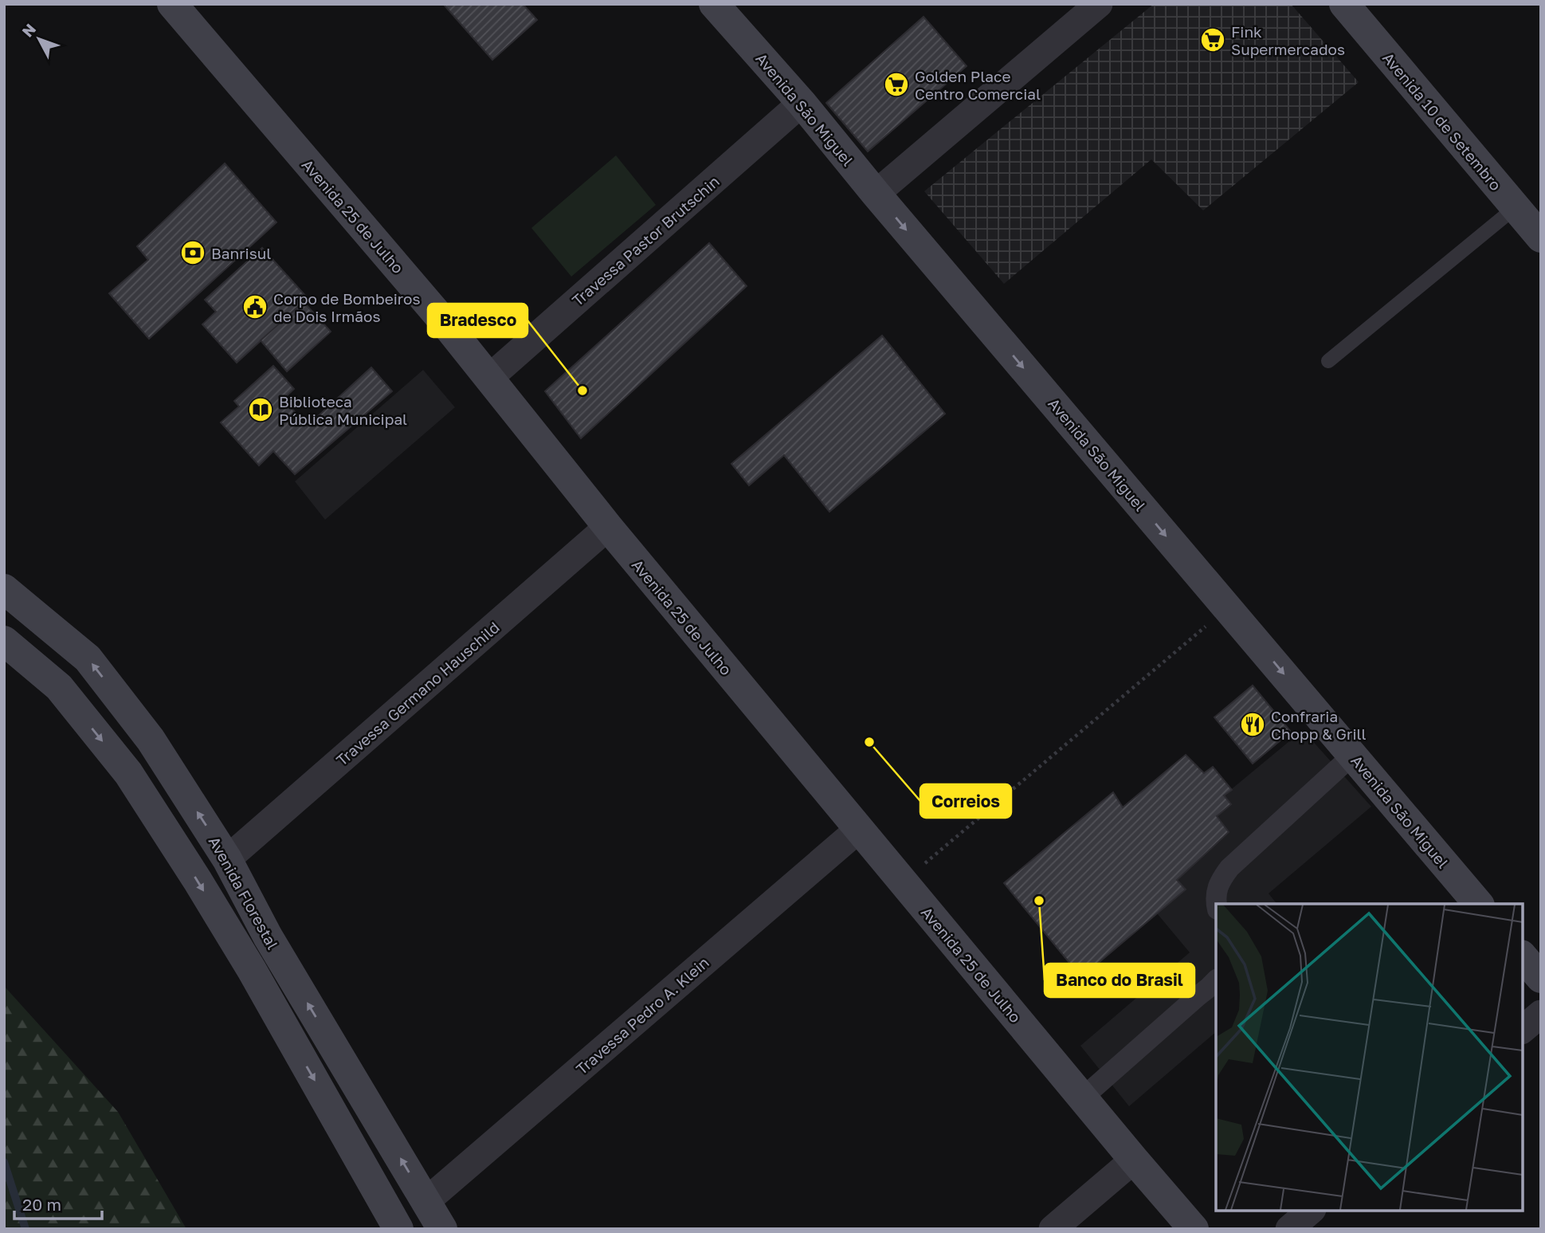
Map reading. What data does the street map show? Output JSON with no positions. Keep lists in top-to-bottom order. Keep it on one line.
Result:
{"streets":{"main road":["Avenida São Miguel","Avenida 10 de Setembro","Avenida 25 de Julho","Avenida Florestal"],"street":["Travessa Pastor Brutschin","Travessa Germano Hauschild","Travessa Pedro A. Klein"]},"crossings":[["Avenida São Miguel","Travessa Pastor Brutschin"],["Avenida 25 de Julho","Travessa Pastor Brutschin"],["Avenida 25 de Julho","Travessa Germano Hauschild"],["Avenida 25 de Julho","Travessa Pedro A. Klein"],["Travessa Germano Hauschild","Avenida Florestal"],["Avenida Florestal","Travessa Pedro A. Klein"]],"one_way":["Avenida São Miguel"],"places":{"supermarket":["Fink Supermercados","Golden Place Centro Comercial"],"bank":["Banrisul"],"public building":["Corpo de Bombeiros de Dois Irmãos"],"other":["Bradesco","Correios","Banco do Brasil"],"library":["Biblioteca Pública Municipal"],"restaurant":["Confraria Chopp & Grill"]},"scale_bar":"20 m","north":"top left"}
